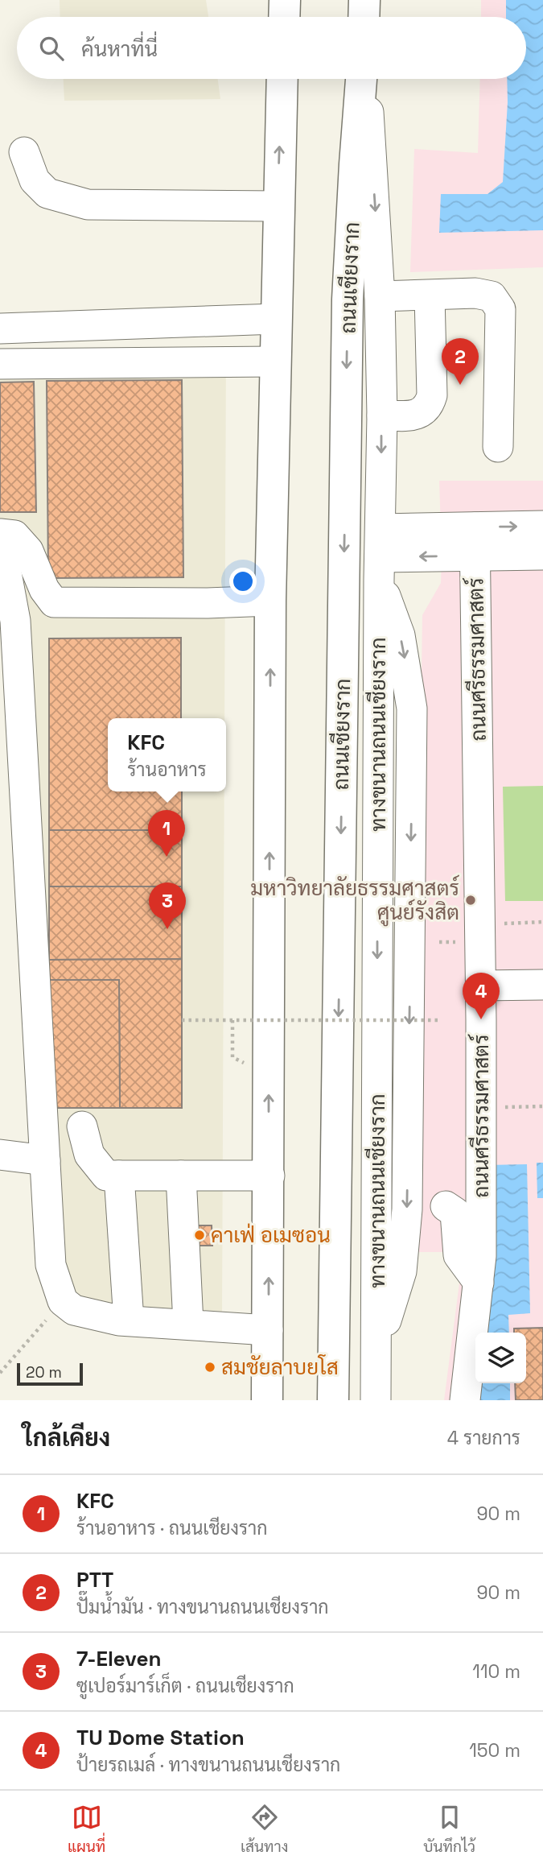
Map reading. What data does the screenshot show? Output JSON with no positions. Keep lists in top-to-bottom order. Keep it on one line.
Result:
{"streets":{"main road":["ถนนเชียงราก"],"street":["ถนนศรีธรรมศาสตร์","ทางขนานถนนเชียงราก"]},"one_way":["ทางขนานถนนเชียงราก"],"places":["มหาวิทยาลัยธรรมศาสตร์ ศูนย์รังสิต","คาเฟ่ อเมซอน","สมชัยลาบยโส"],"scale_bar":"20 m","page":{"search":"ค้นหาที่นี่","pins":["2","1","3","4"],"popup":["KFC","ร้านอาหาร"],"scale":"20 m","heading":["ใกล้เคียง","4 รายการ"],"list":[{"mark":"1","name":"KFC","note":"ร้านอาหาร · ถนนเชียงราก","value":"90 m"},{"mark":"2","name":"PTT","note":"ปั๊มน้ำมัน · ทางขนานถนนเชียงราก","value":"90 m"},{"mark":"3","name":"7-Eleven","note":"ซูเปอร์มาร์เก็ต · ถนนเชียงราก","value":"110 m"},{"mark":"4","name":"TU Dome Station","note":"ป้ายรถเมล์ · ทางขนานถนนเชียงราก","value":"150 m"}],"nav":["แผนที่","เส้นทาง","บันทึกไว้"]}}
